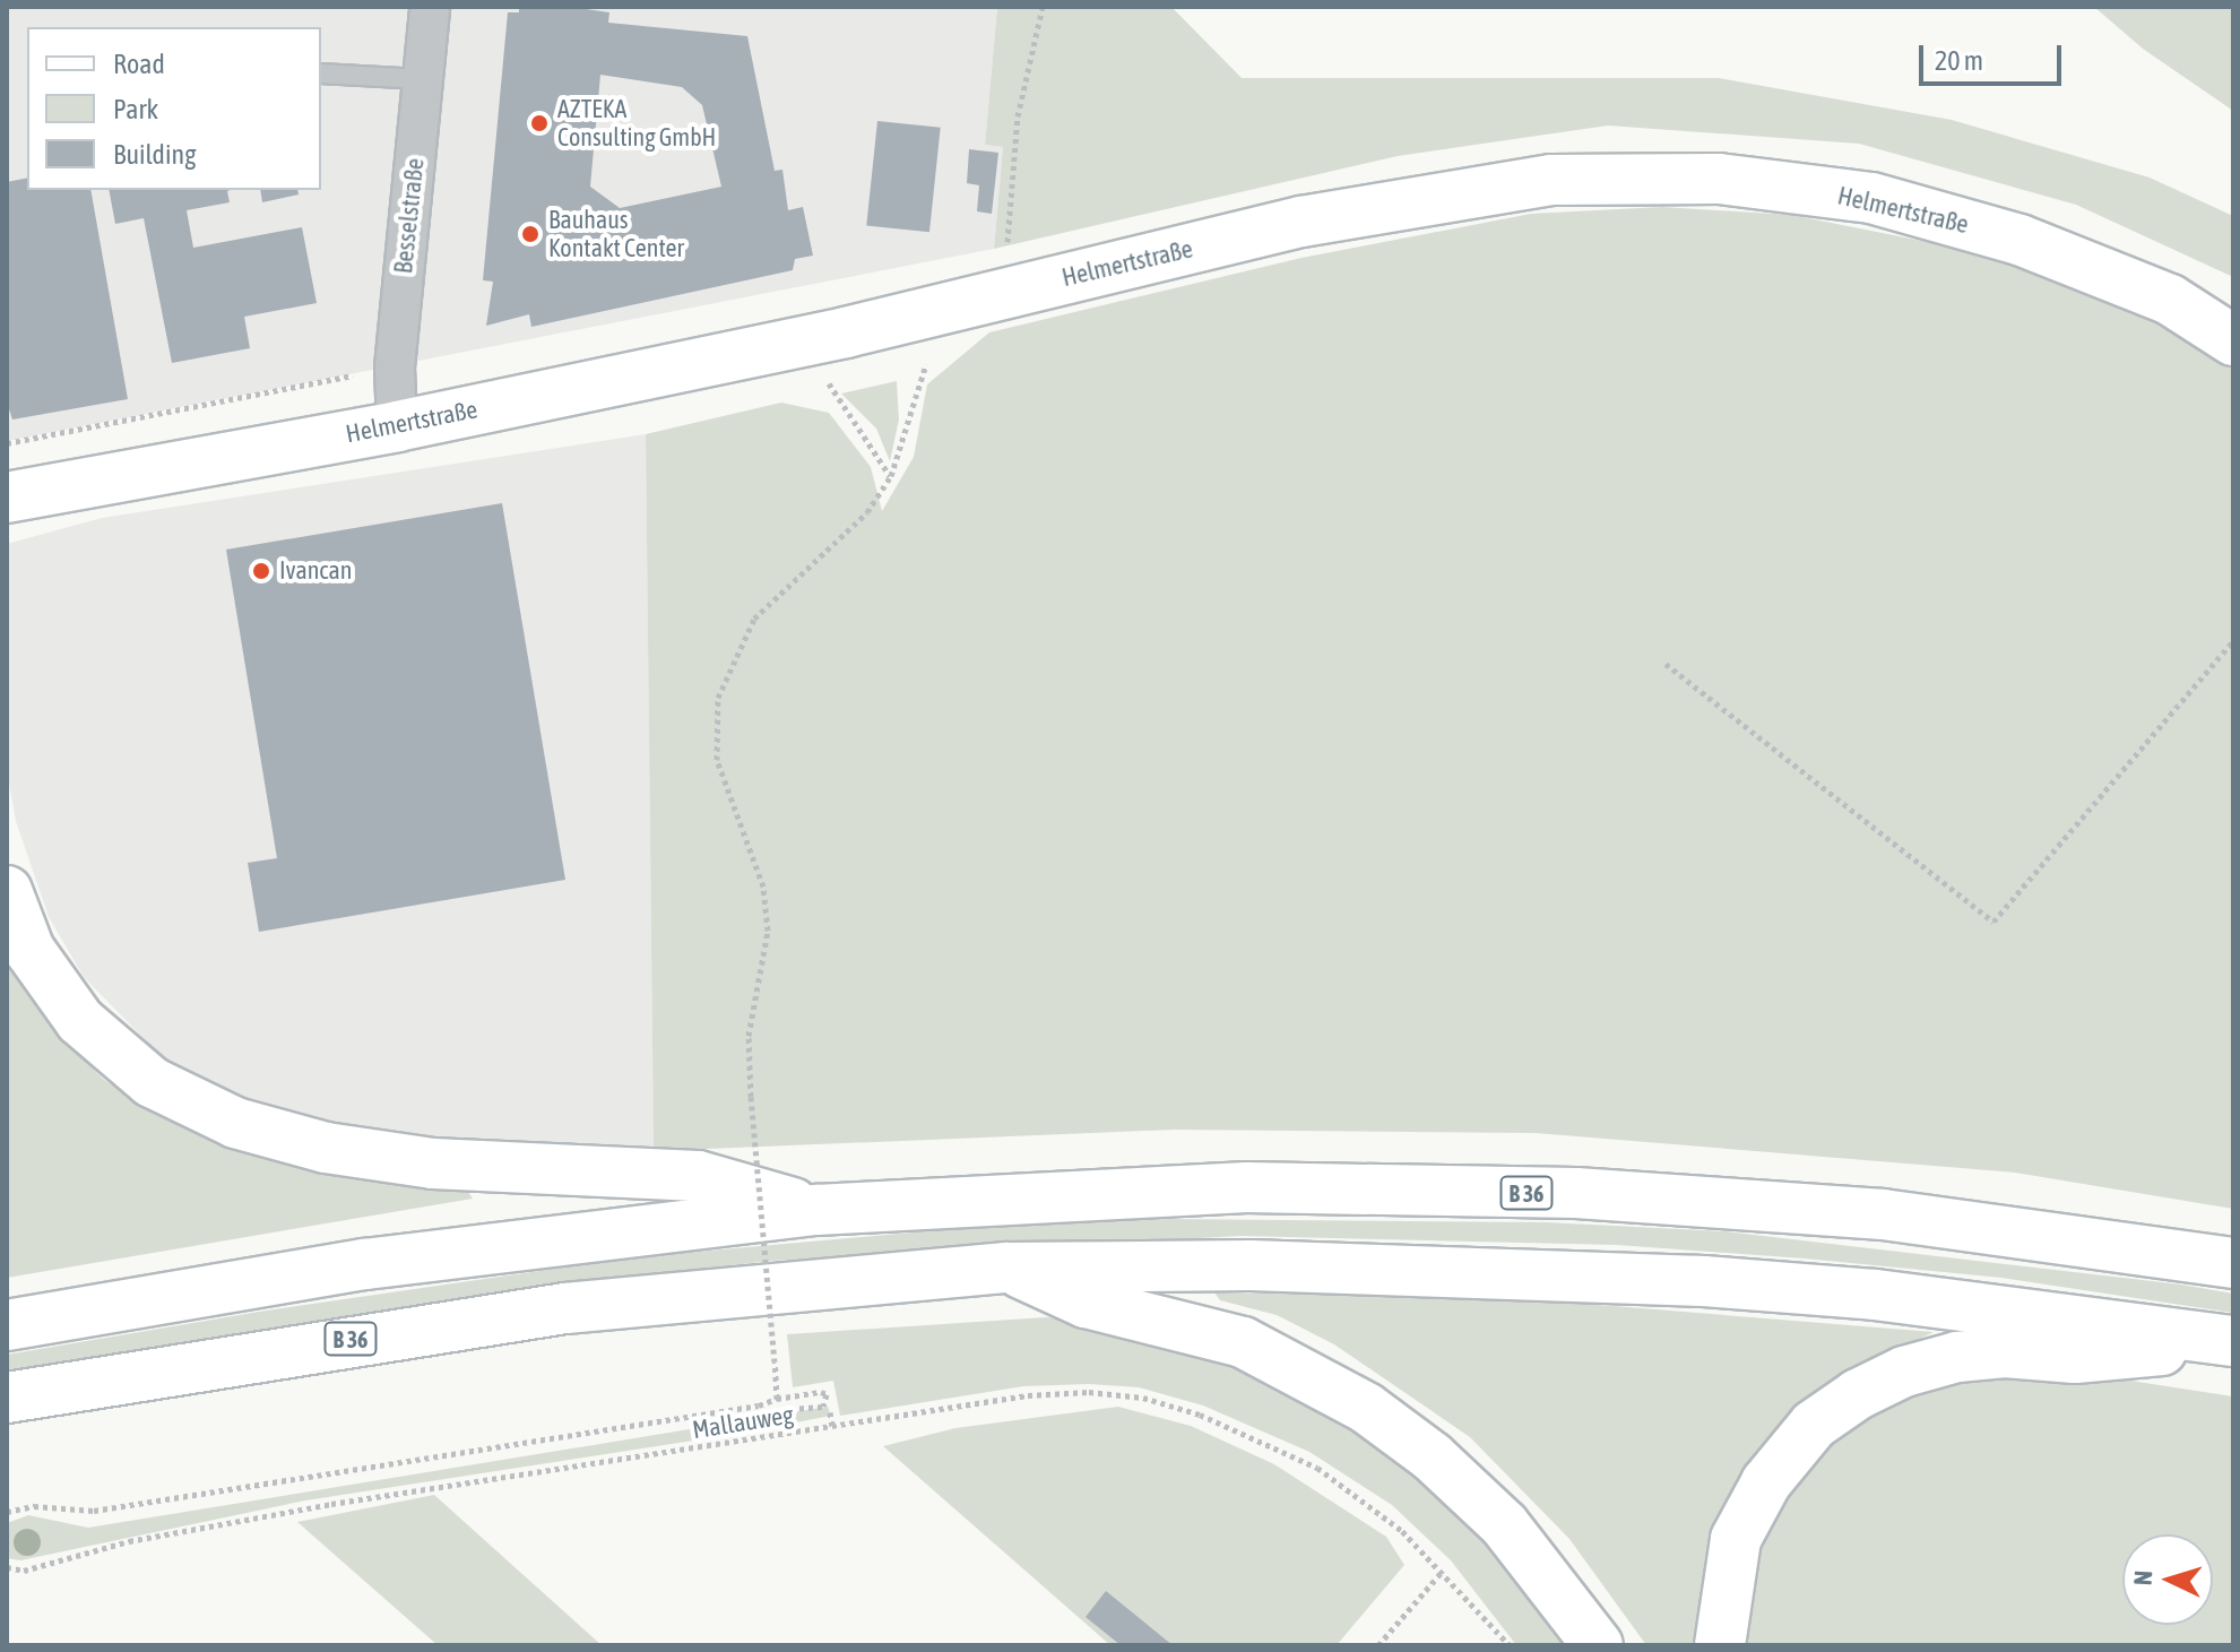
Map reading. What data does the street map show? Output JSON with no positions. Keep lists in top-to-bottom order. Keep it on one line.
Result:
{"streets":{"main road":["Helmertstraße","B 36"],"street":["Besselstraße"],"path":["Mallauweg"]},"crossings":[["Helmertstraße","Besselstraße"]],"places":["AZTEKA Consulting GmbH","Bauhaus Kontakt Center","Ivancan"],"legend":["Road","Park","Building"],"scale_bar":"20 m","north":"left"}
